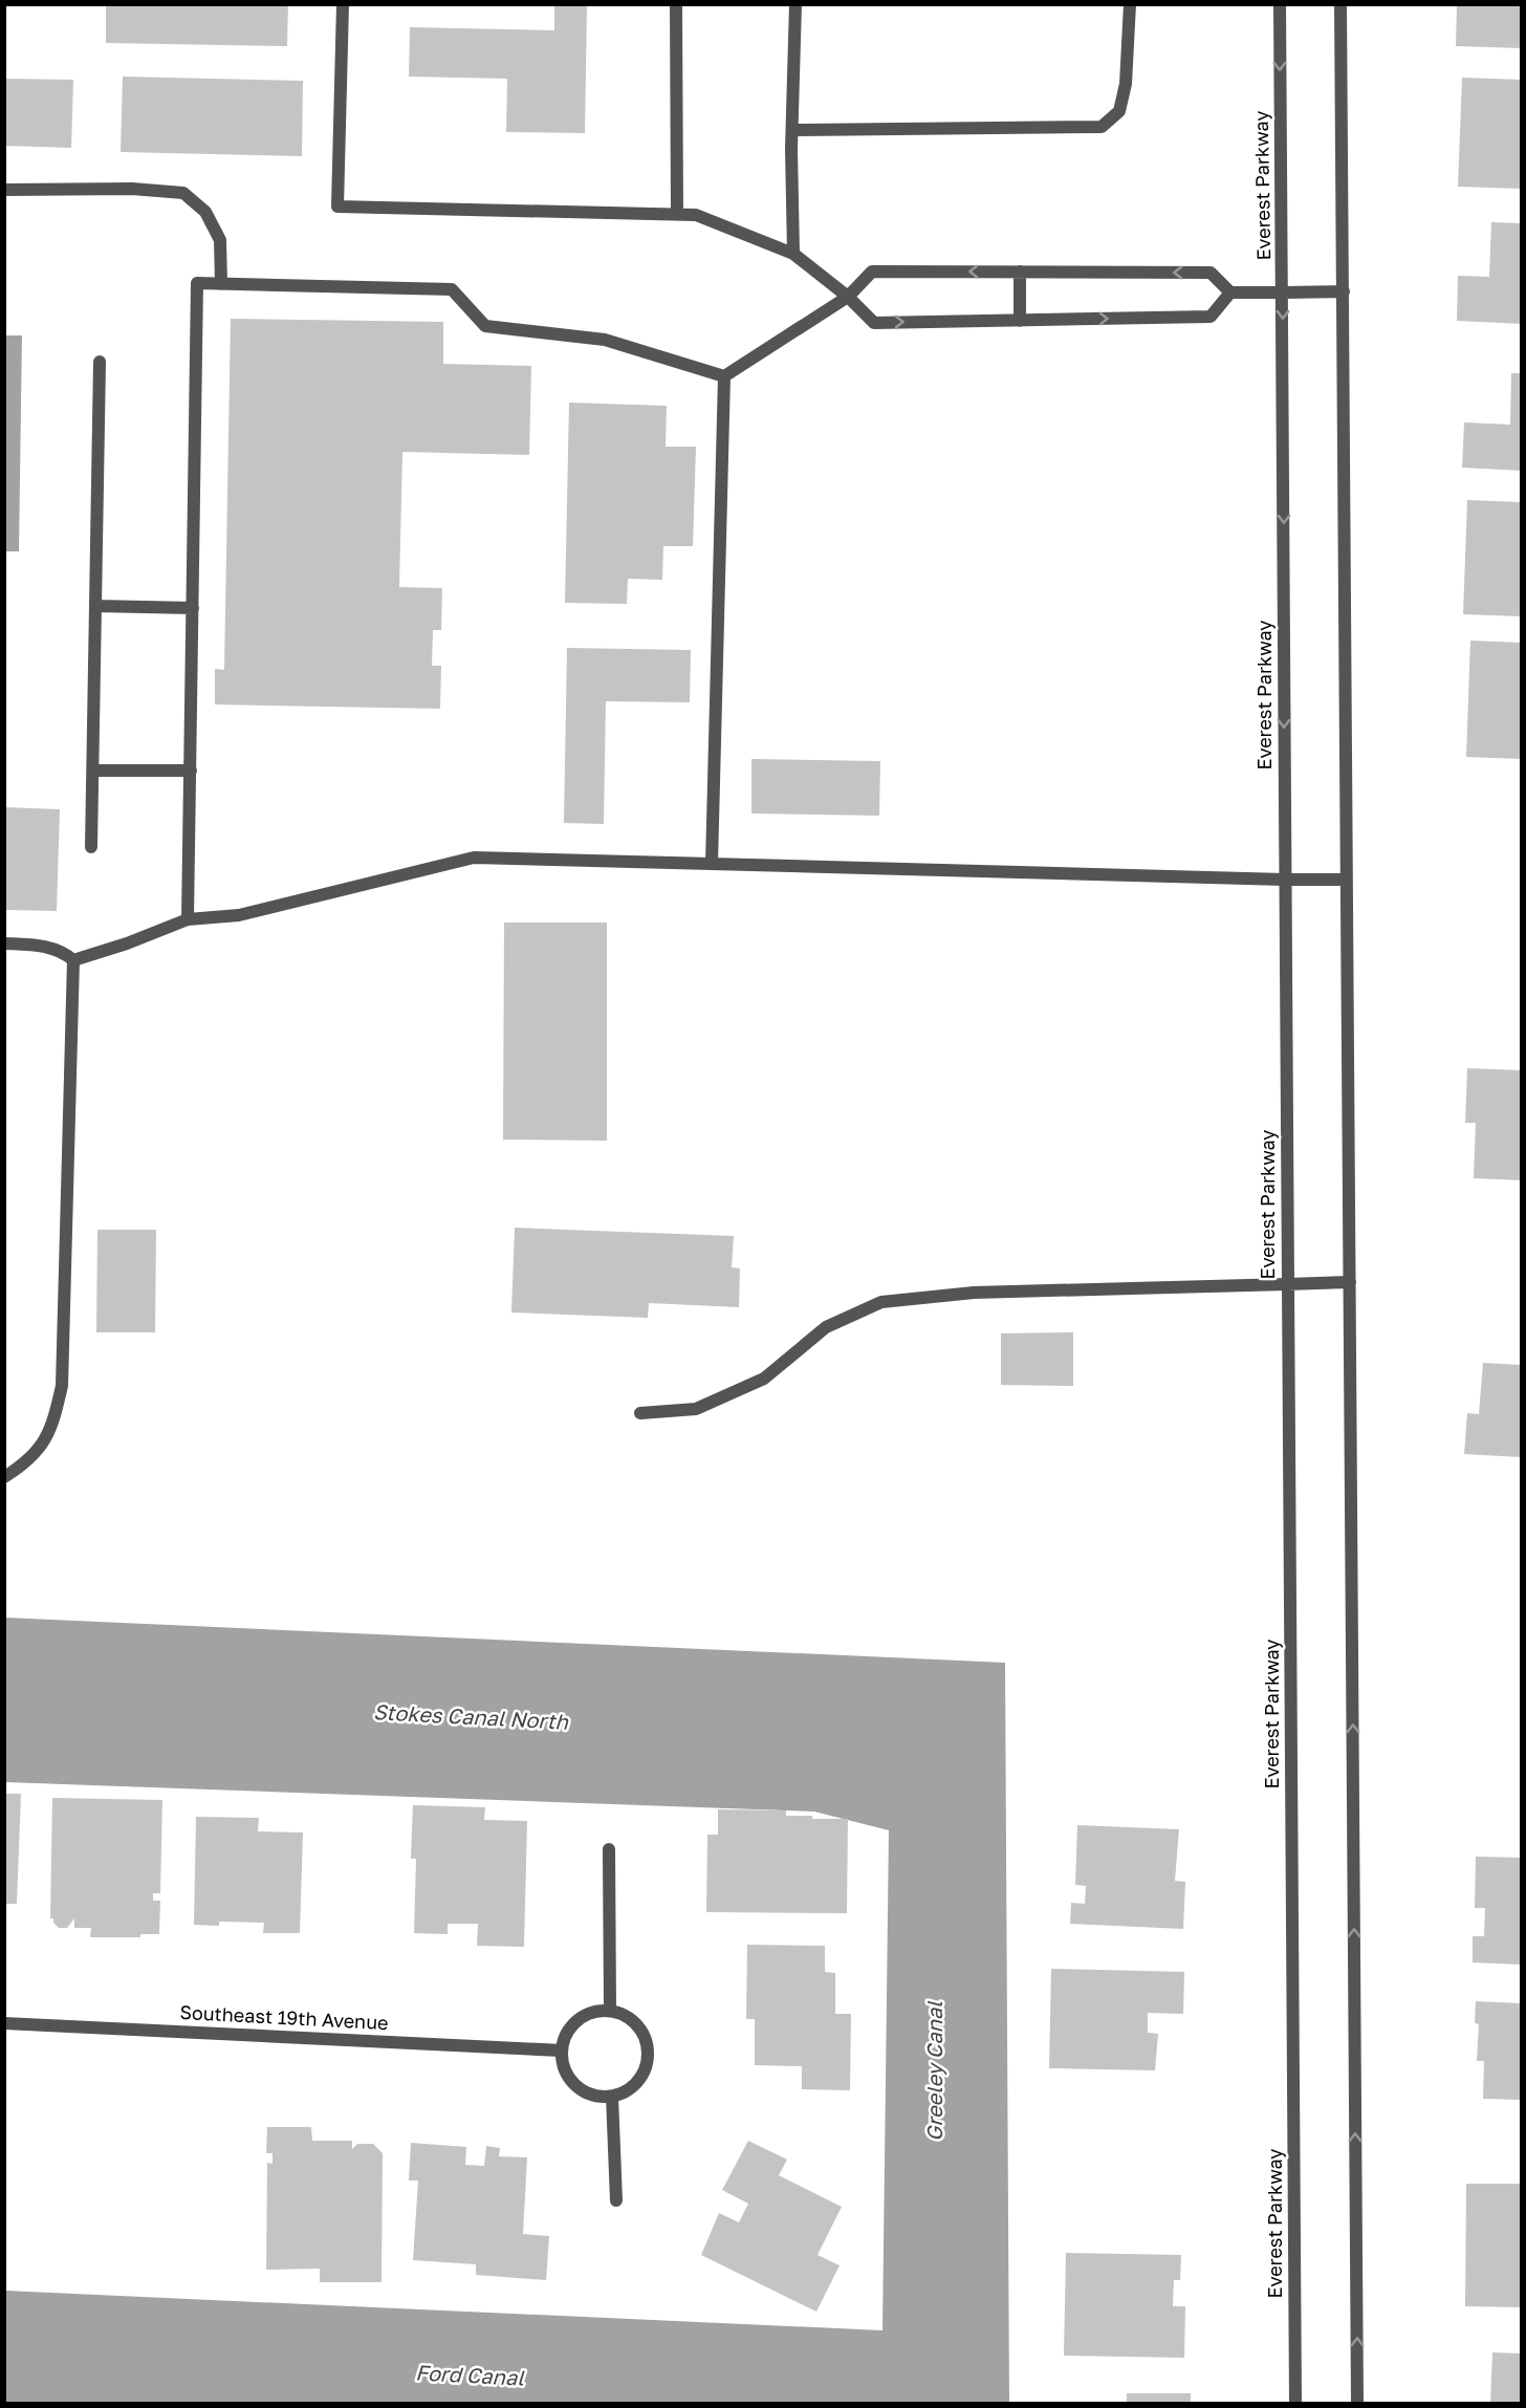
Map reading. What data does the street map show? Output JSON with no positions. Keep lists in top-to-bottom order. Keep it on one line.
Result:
{"streets":{"street":["Everest Parkway","Southeast 19th Avenue"]},"water":["Stokes Canal North","Greeley Canal","Ford Canal"]}
